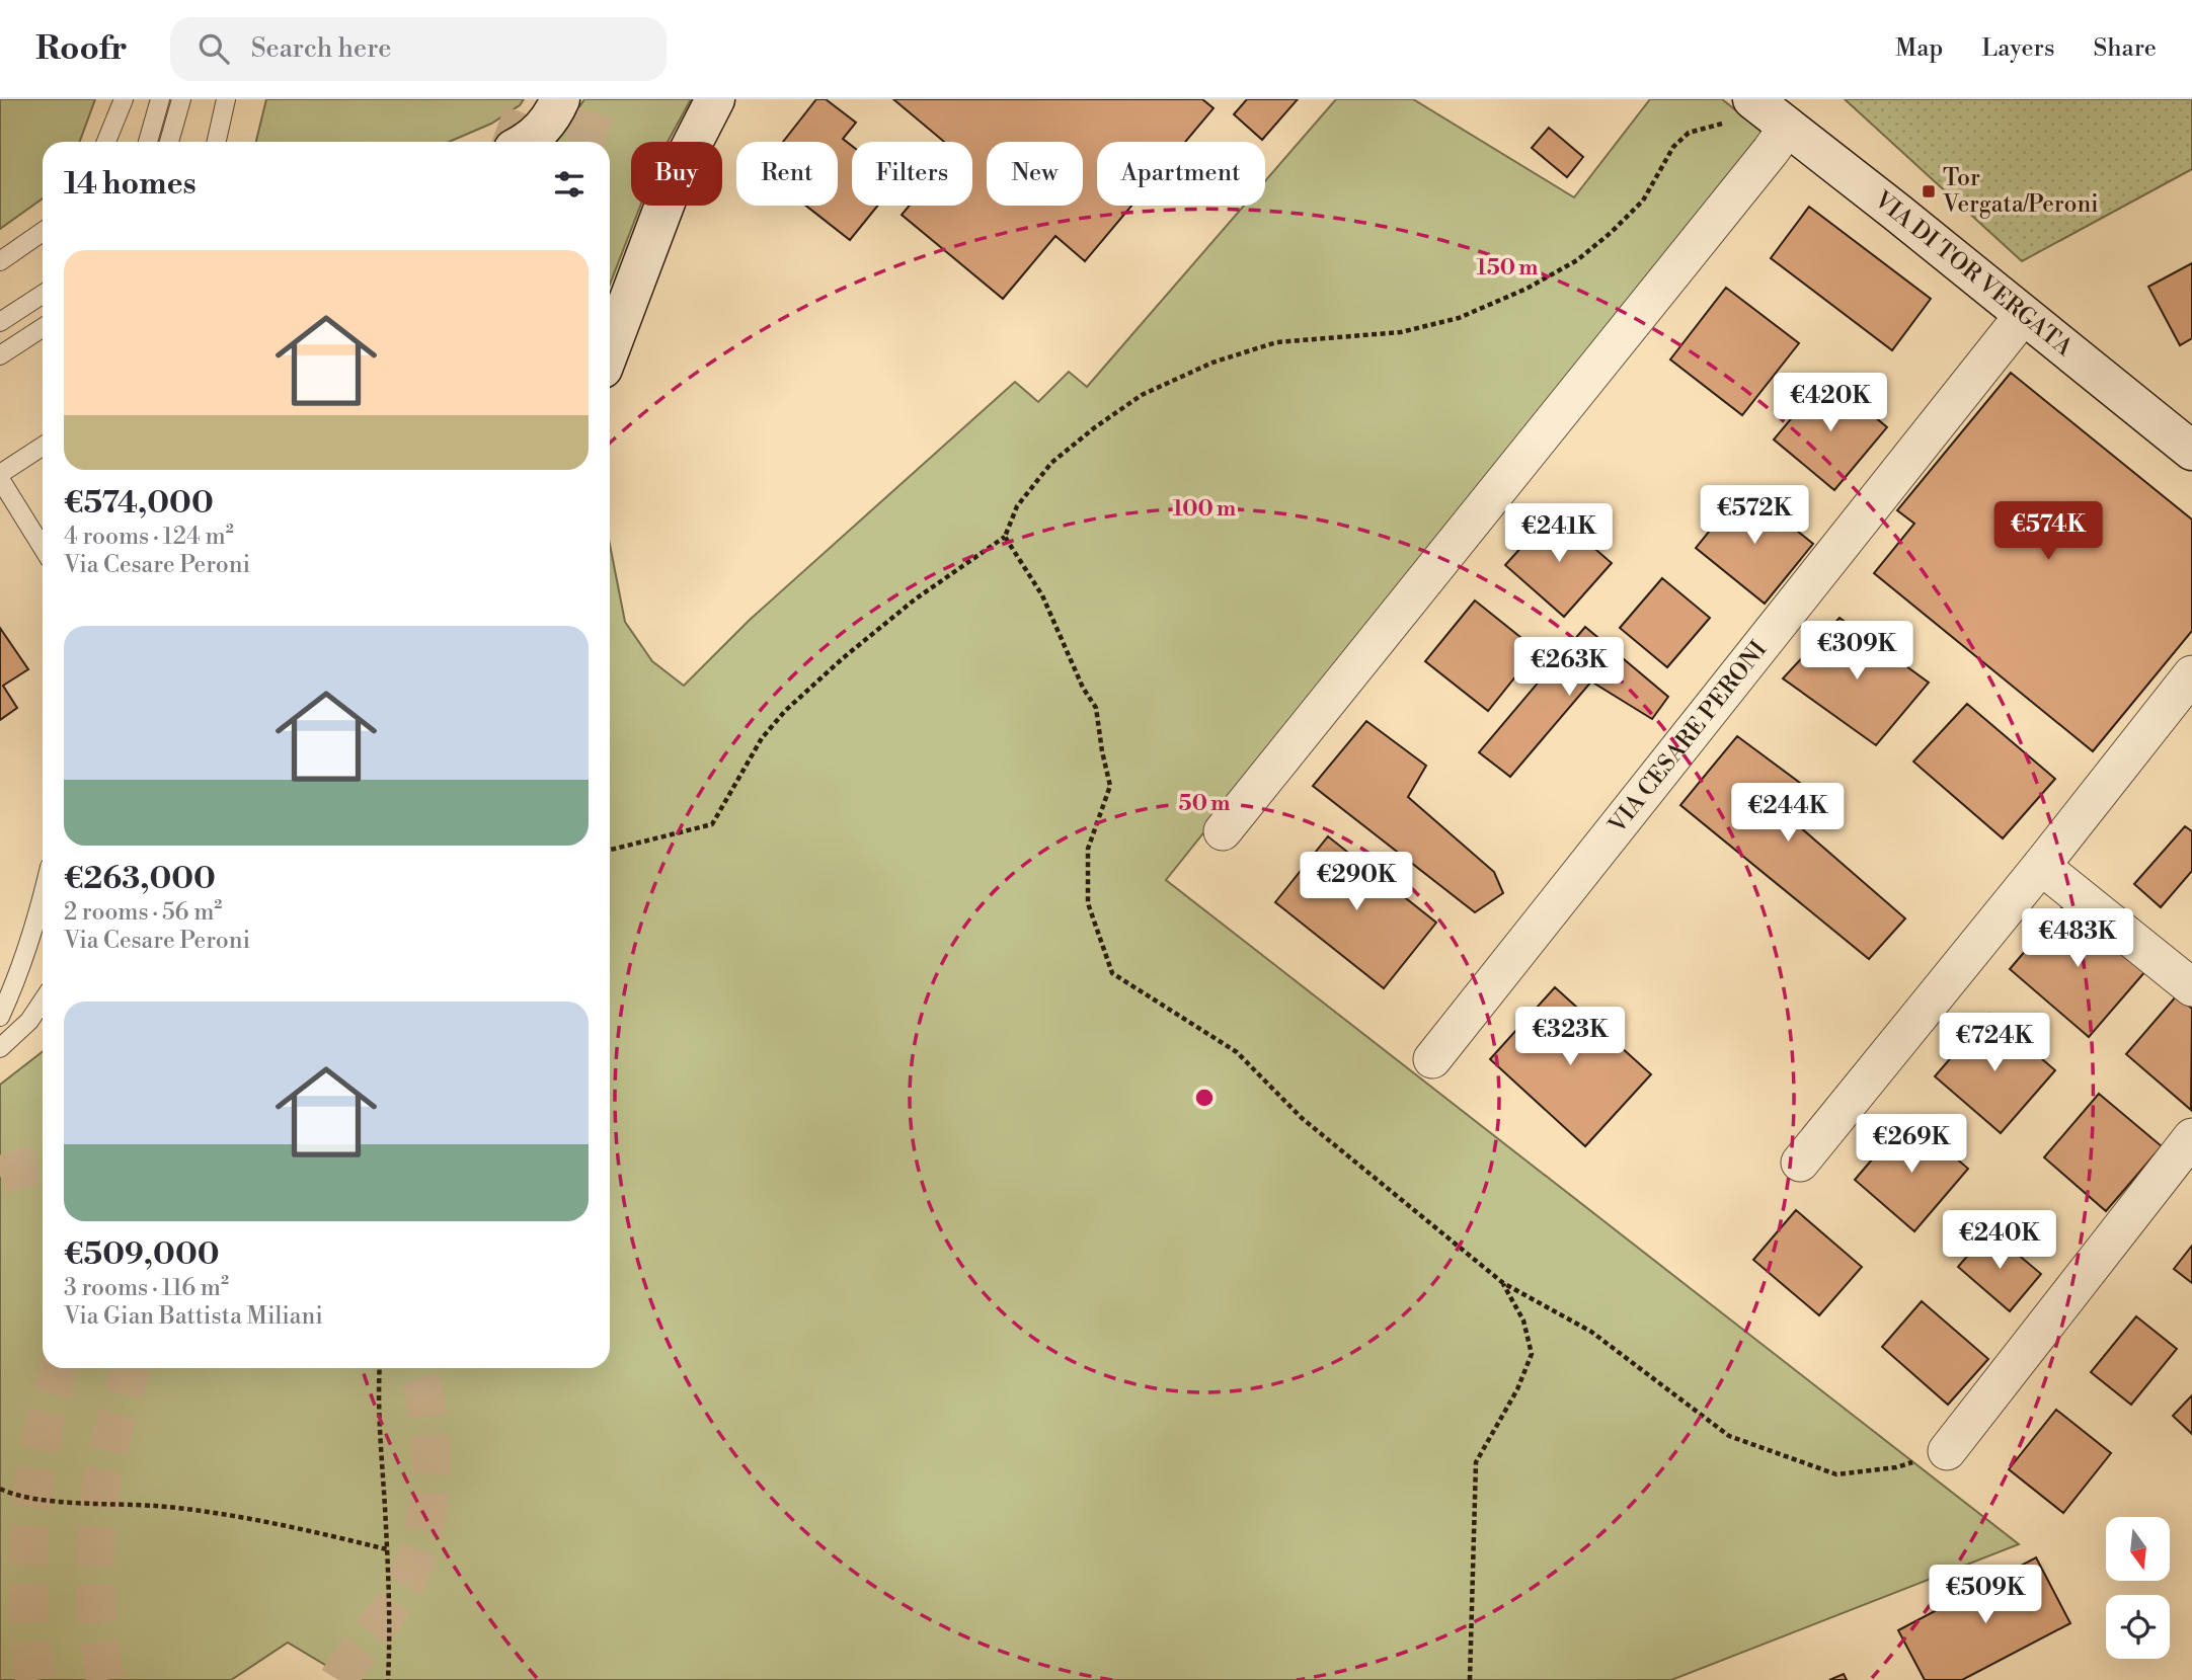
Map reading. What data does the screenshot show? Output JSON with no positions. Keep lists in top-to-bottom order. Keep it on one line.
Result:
{"streets":{"street":["VIA DI TOR VERGATA","VIA CESARE PERONI"]},"crossings":[["VIA DI TOR VERGATA","VIA CESARE PERONI"]],"places":{"transit":["Tor Vergata/Peroni"]},"north":"bottom","page":{"header":"Roofr","search":"Search here","nav":["Map","Layers","Share"],"chip":["Buy","Rent","Filters","New","Apartment"],"heading":"14 homes","list":[{"name":"€574,000","note":"4 rooms · 124 m² · Via Cesare Peroni"},{"name":"€263,000","note":"2 rooms · 56 m² · Via Cesare Peroni"},{"name":"€509,000","note":"3 rooms · 116 m² · Via Gian Battista Miliani"}],"price":["€420K","€572K","€574K","€241K","€309K","€263K","€244K","€290K","€483K","€323K","€724K","€269K","€240K","€509K"]},"rings":["150 m","100 m","50 m"]}
